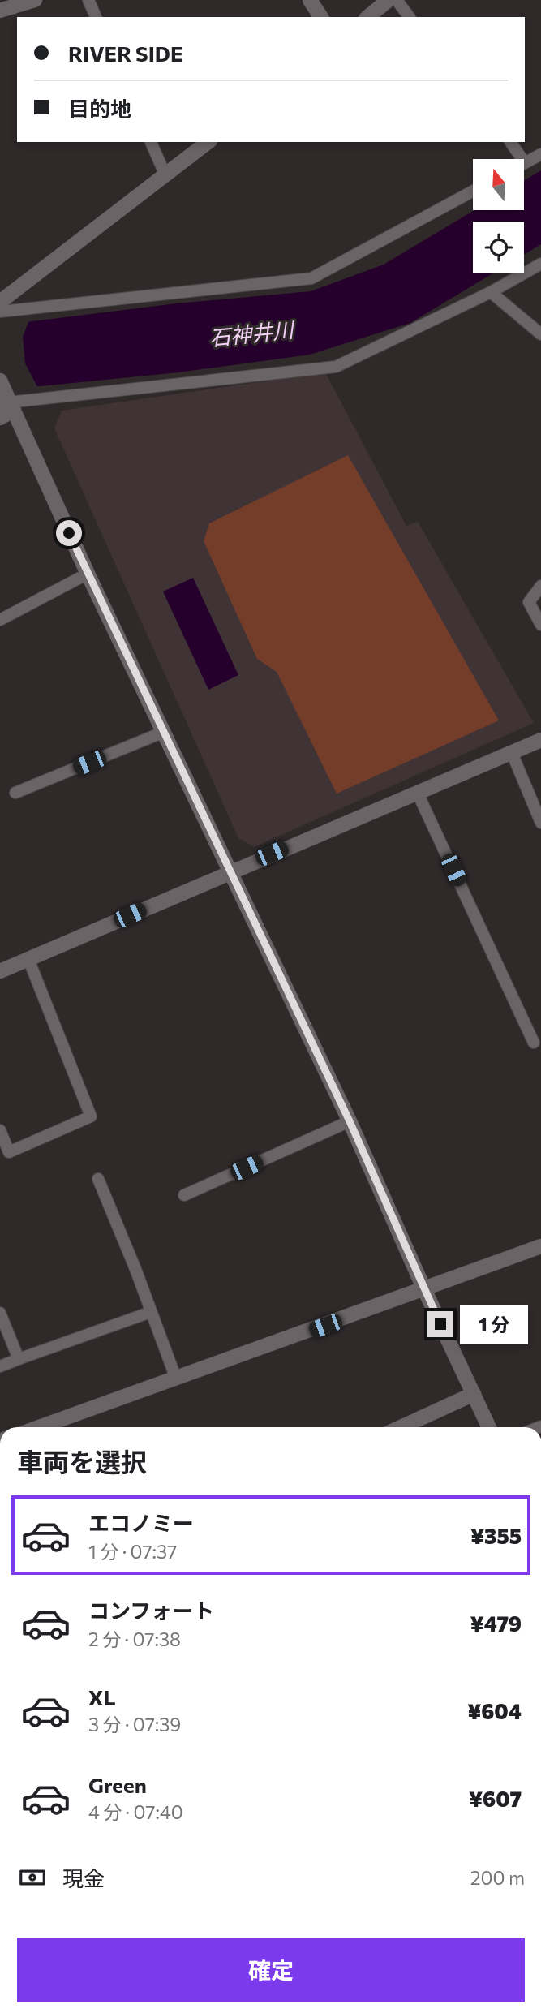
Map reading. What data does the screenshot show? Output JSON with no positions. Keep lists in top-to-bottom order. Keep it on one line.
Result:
{"water":["石神井川"],"north":"top","page":{"banner":["RIVER SIDE","目的地"],"bubble":"1 分","heading":"車両を選択","list":[{"name":"エコノミー","note":"1 分 · 07:37","value":"¥355"},{"name":"コンフォート","note":"2 分 · 07:38","value":"¥479"},{"name":"XL","note":"3 分 · 07:39","value":"¥604"},{"name":"Green","note":"4 分 · 07:40","value":"¥607"}],"pay":["現金","200 m"],"buttons":"確定"}}
